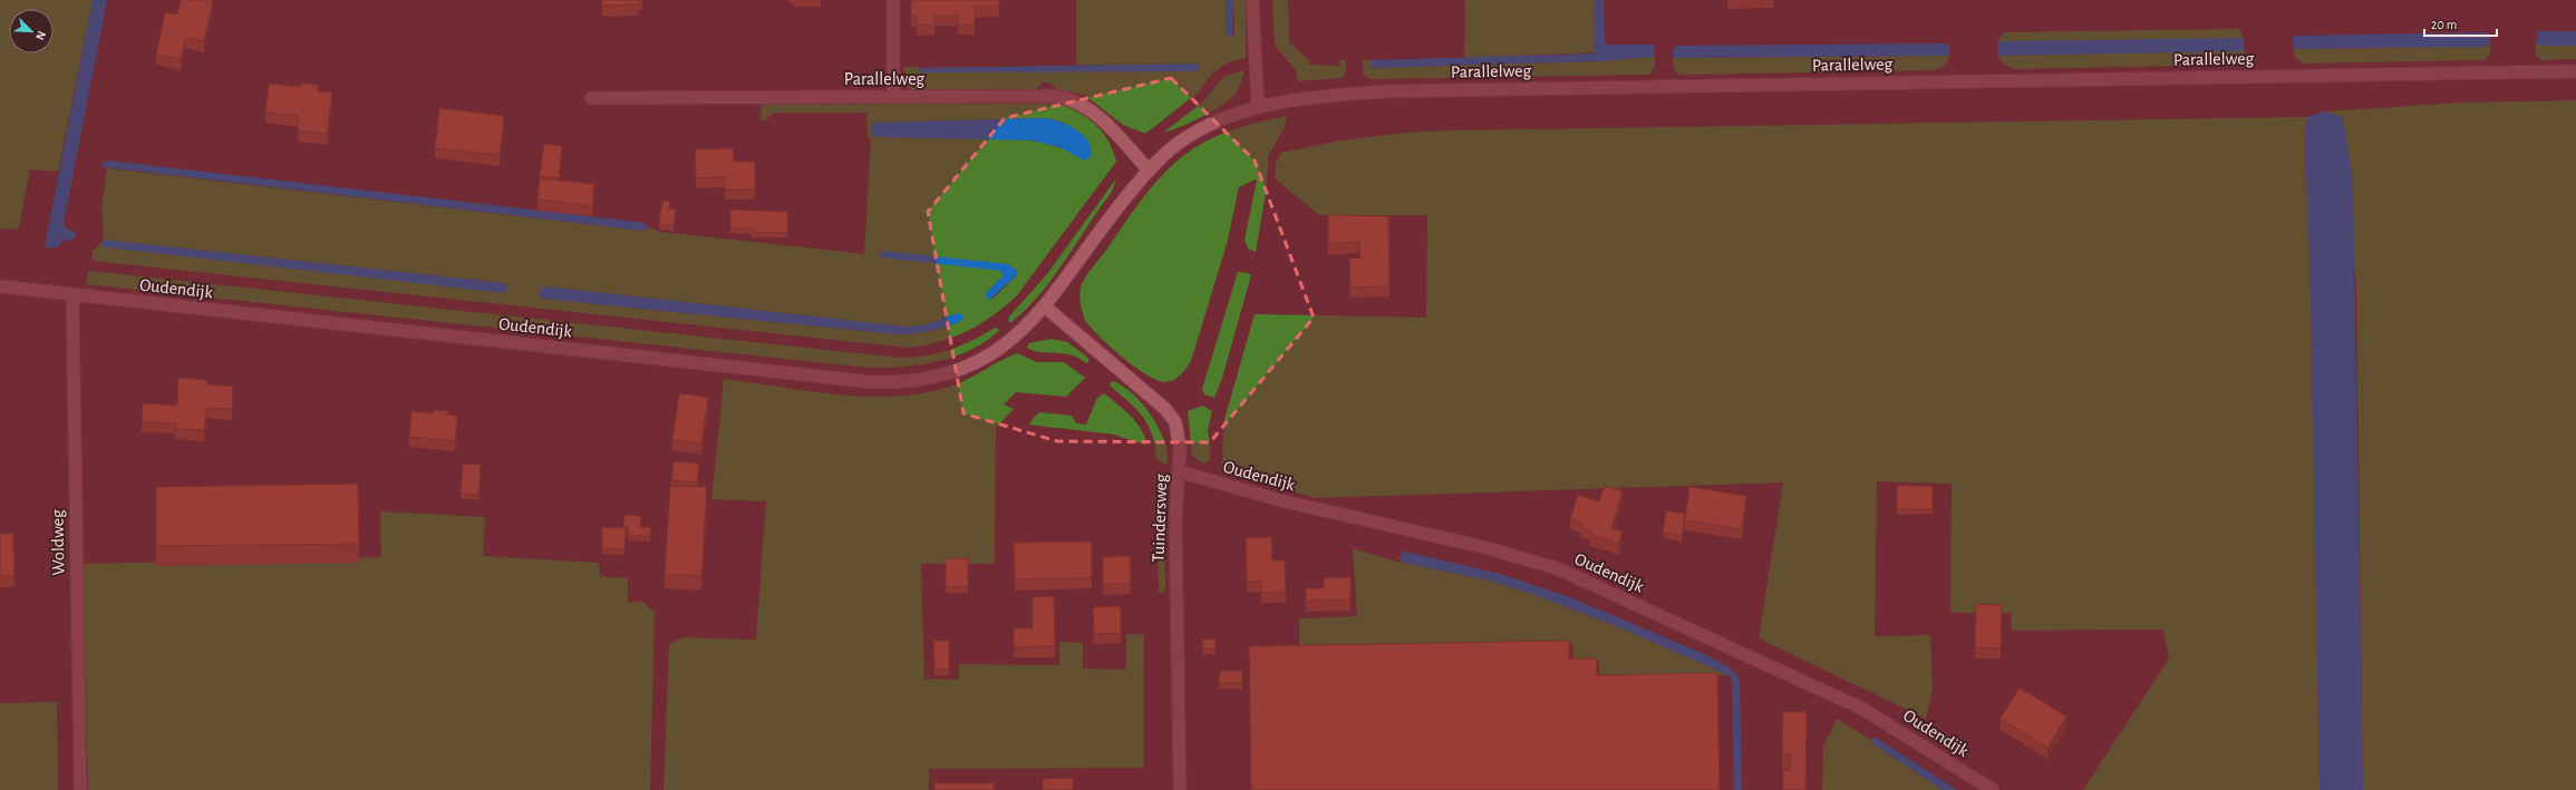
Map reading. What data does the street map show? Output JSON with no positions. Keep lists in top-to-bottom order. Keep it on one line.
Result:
{"streets":{"street":["Parallelweg","Oudendijk","Tuindersweg","Woldweg"]},"crossings":[["Parallelweg","Oudendijk"],["Parallelweg","Tuindersweg"],["Oudendijk","Tuindersweg"],["Oudendijk","Woldweg"]],"scale_bar":"20 m","north":"bottom right"}
